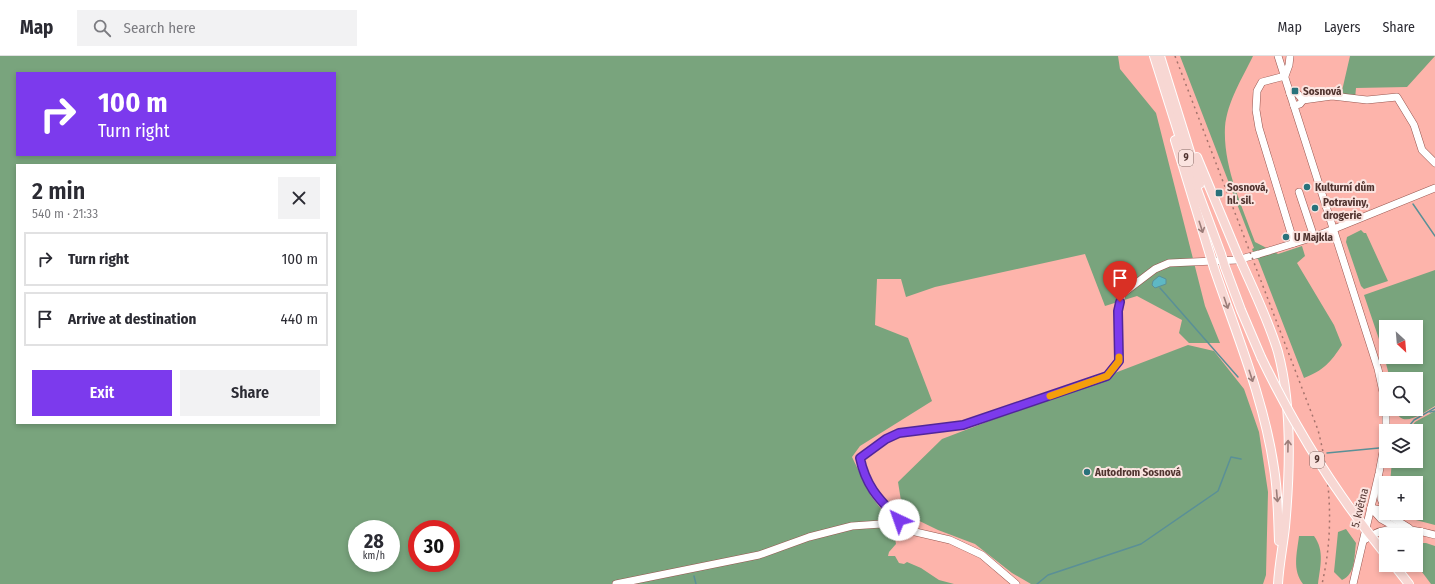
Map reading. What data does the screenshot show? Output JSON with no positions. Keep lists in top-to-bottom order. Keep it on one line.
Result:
{"streets":{"main road":["9"],"street":["5. května"]},"places":{"transit":["Sosnová","Sosnová, hl. sil."],"other":["Kulturní dům","Potraviny, drogerie","U Majkla","Autodrom Sosnová"]},"north":"bottom right","page":{"header":"Map","search":"Search here","nav":["Map","Layers","Share"],"turn":["100 m","Turn right"],"heading":["2 min","540 m · 21:33"],"list":[{"name":"Turn right","value":"100 m"},{"name":"Arrive at destination","value":"440 m"}],"map_buttons":["+","−"],"buttons":["Exit","Share"],"speed":"28 km/h","limit":"30"}}
